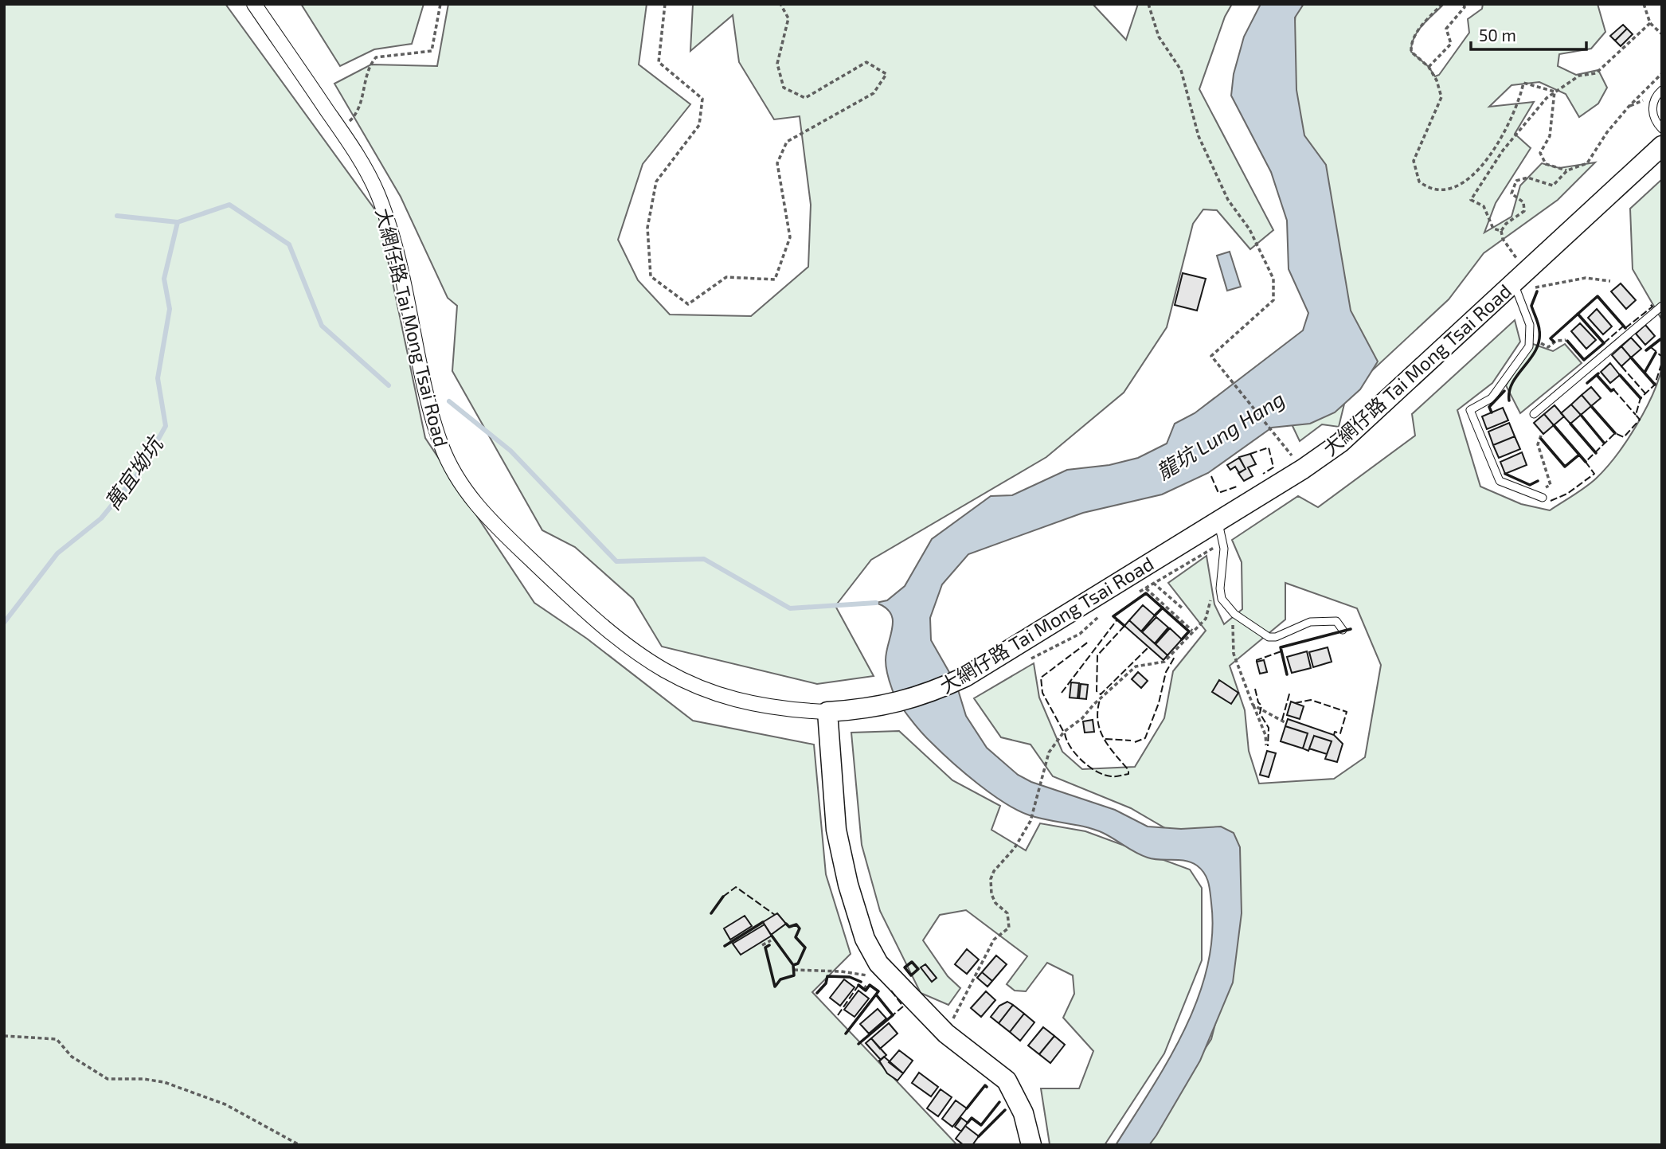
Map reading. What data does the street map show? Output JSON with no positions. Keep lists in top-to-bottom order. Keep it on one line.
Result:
{"streets":{"street":["大網仔路 Tai Mong Tsai Road"]},"water":["龍坑 Lung Hang","萬宜坳坑"],"scale_bar":"50 m"}
